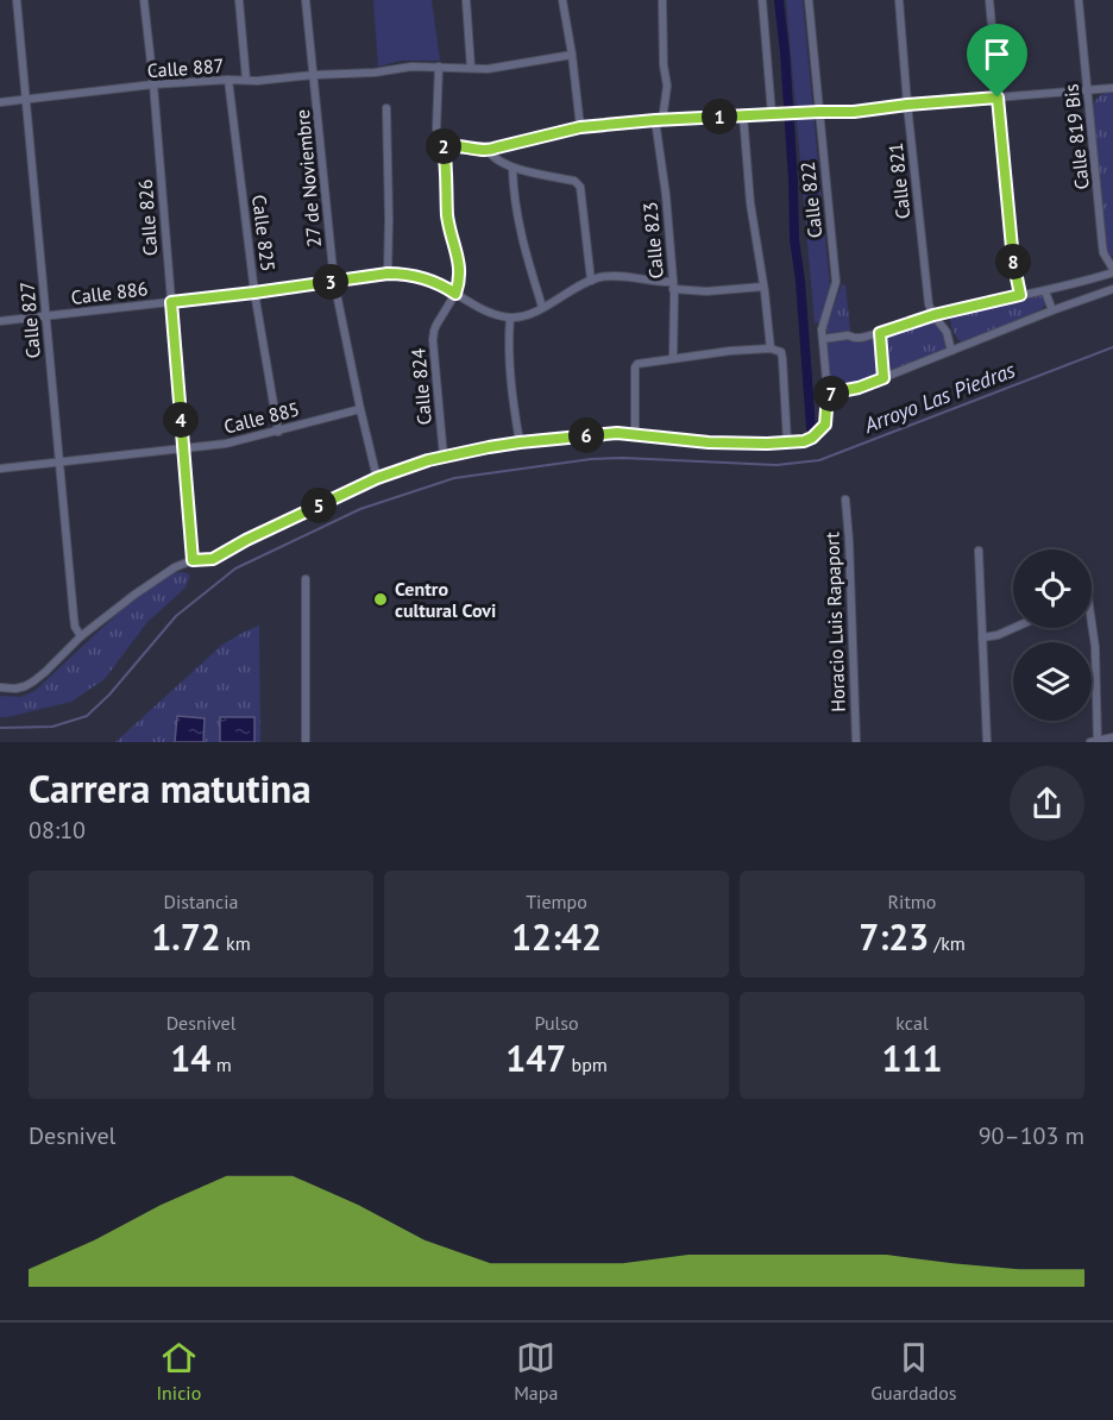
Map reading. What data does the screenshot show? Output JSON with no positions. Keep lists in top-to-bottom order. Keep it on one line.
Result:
{"streets":{"street":["Calle 887","Calle 819 Bis","27 de Noviembre","Calle 821","Calle 822","Calle 826","Calle 825","Calle 823","Calle 886","Calle 827","Calle 824","Calle 885","Horacio Luis Rapaport"]},"crossings":[["Calle 887","27 de Noviembre"],["Calle 887","Calle 826"],["Calle 887","Calle 825"],["Calle 887","Calle 827"],["Calle 887","Calle 824"],["27 de Noviembre","Calle 886"],["27 de Noviembre","Calle 885"],["Calle 826","Calle 886"],["Calle 826","Calle 885"],["Calle 825","Calle 886"],["Calle 825","Calle 885"],["Calle 886","Calle 827"],["Calle 886","Calle 824"],["Calle 827","Calle 885"]],"water":["Arroyo Las Piedras"],"places":["Centro cultural Covi"],"page":{"pins":["1","2","8","3","7","4","6","5"],"heading":["Carrera matutina","08:10"],"stats":[["Distancia","1.72 km"],["Tiempo","12:42"],["Ritmo","7:23 /km"],["Desnivel","14 m"],["Pulso","147 bpm"],["kcal","111"]],"chart":["Desnivel","90–103 m"],"tabs":["Inicio","Mapa","Guardados"]}}
